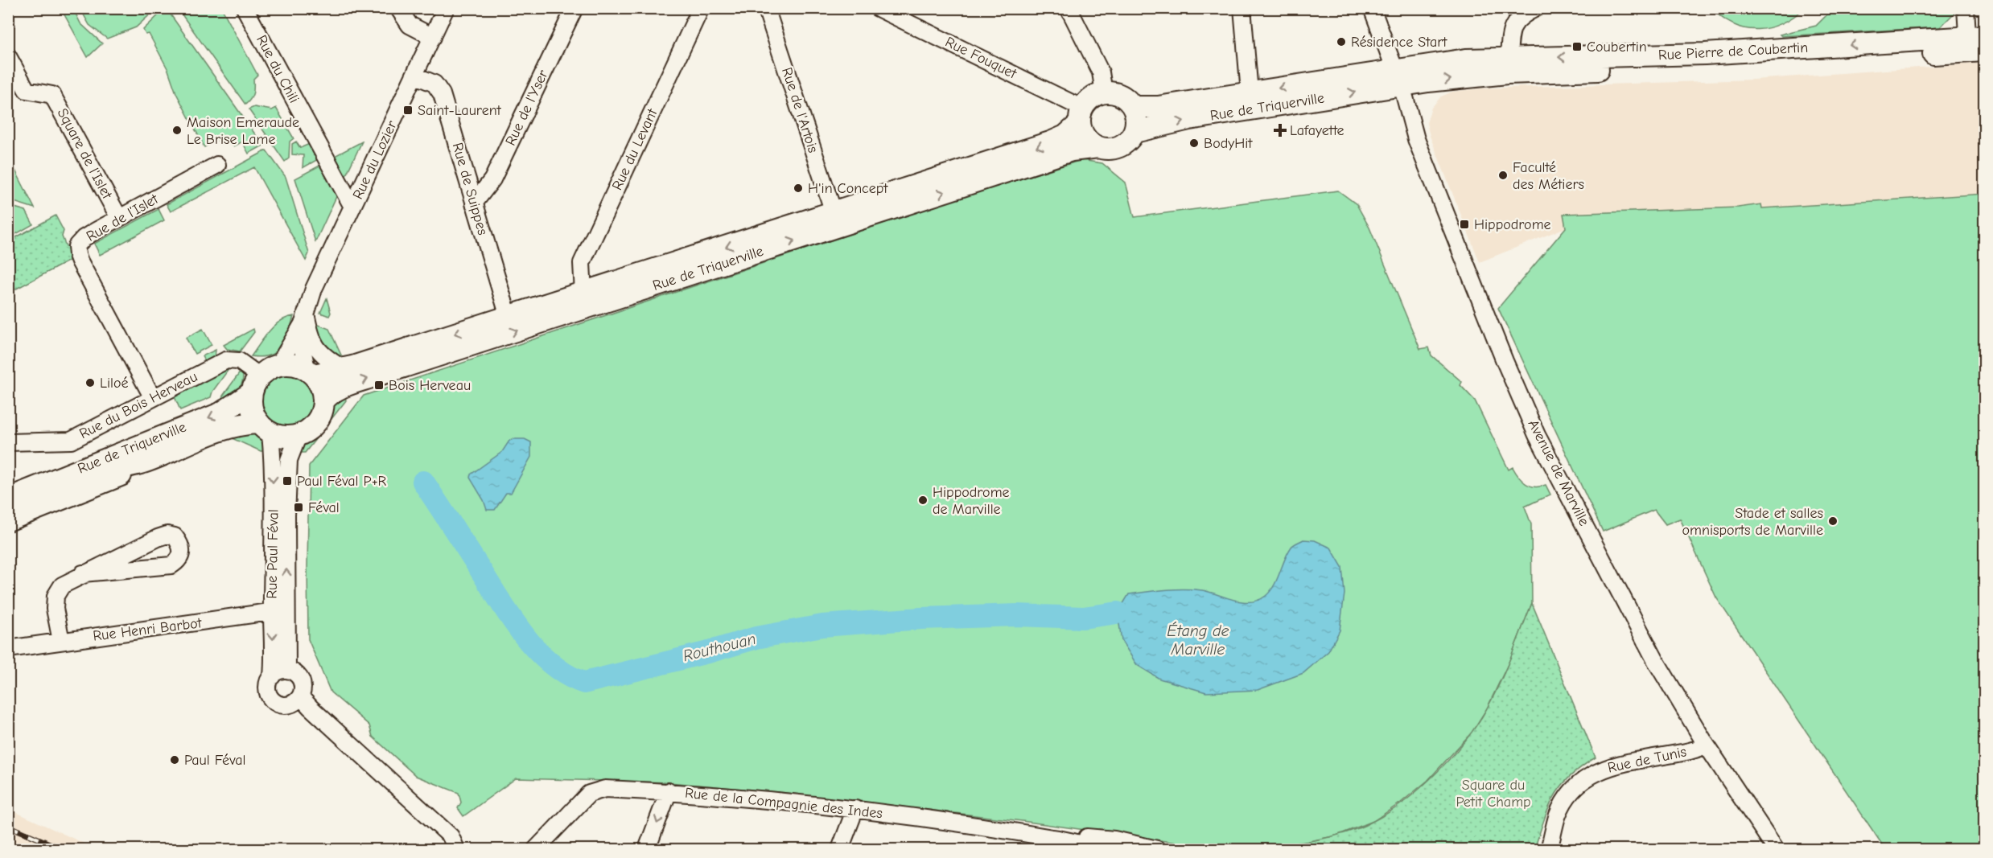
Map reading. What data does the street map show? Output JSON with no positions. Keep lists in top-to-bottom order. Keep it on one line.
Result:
{"streets":{"main road":["Rue Pierre de Coubertin","Rue de Triquerville"],"street":["Rue Fouquet","Rue du Chili","Rue de l'Yser","Rue de l'Artois","Rue du Levant","Square de l'Islet","Rue du Lozier","Rue de Suippes","Rue de l’Islet","Rue du Bois Herveau","Avenue de Marville","Rue Paul Féval","Rue Henri Barbot","Rue de Tunis","Rue de la Compagnie des Indes"]},"crossings":[["Rue Pierre de Coubertin","Rue de Triquerville"],["Rue Pierre de Coubertin","Avenue de Marville"],["Rue Fouquet","Rue de Triquerville"],["Rue du Chili","Rue du Lozier"],["Rue de Triquerville","Rue de l'Artois"],["Rue de Triquerville","Rue du Levant"],["Rue de Triquerville","Rue du Lozier"],["Rue de Triquerville","Rue de Suippes"],["Rue de Triquerville","Rue du Bois Herveau"],["Rue de Triquerville","Avenue de Marville"],["Rue de Triquerville","Rue Paul Féval"],["Rue de l'Yser","Rue de Suippes"],["Square de l'Islet","Rue de l’Islet"],["Rue du Lozier","Rue de Suippes"],["Rue du Lozier","Rue du Bois Herveau"],["Rue du Lozier","Rue Paul Féval"],["Rue de l’Islet","Rue du Bois Herveau"],["Rue du Bois Herveau","Rue Paul Féval"],["Avenue de Marville","Rue de Tunis"],["Rue Paul Féval","Rue Henri Barbot"]],"water":["Étang de Marville","Routhouan"],"parks":["Square du Petit Champ"],"places":{"other":["Résidence Start","Maison Emeraude Le Brise Lame","BodyHit","Faculté des Métiers","H'in Concept","Liloé","Hippodrome de Marville","Stade et salles omnisports de Marville","Paul Féval"],"transit":["Coubertin","Saint-Laurent","Hippodrome","Bois Herveau","Paul Féval P+R","Féval"],"health":["Lafayette"]}}
